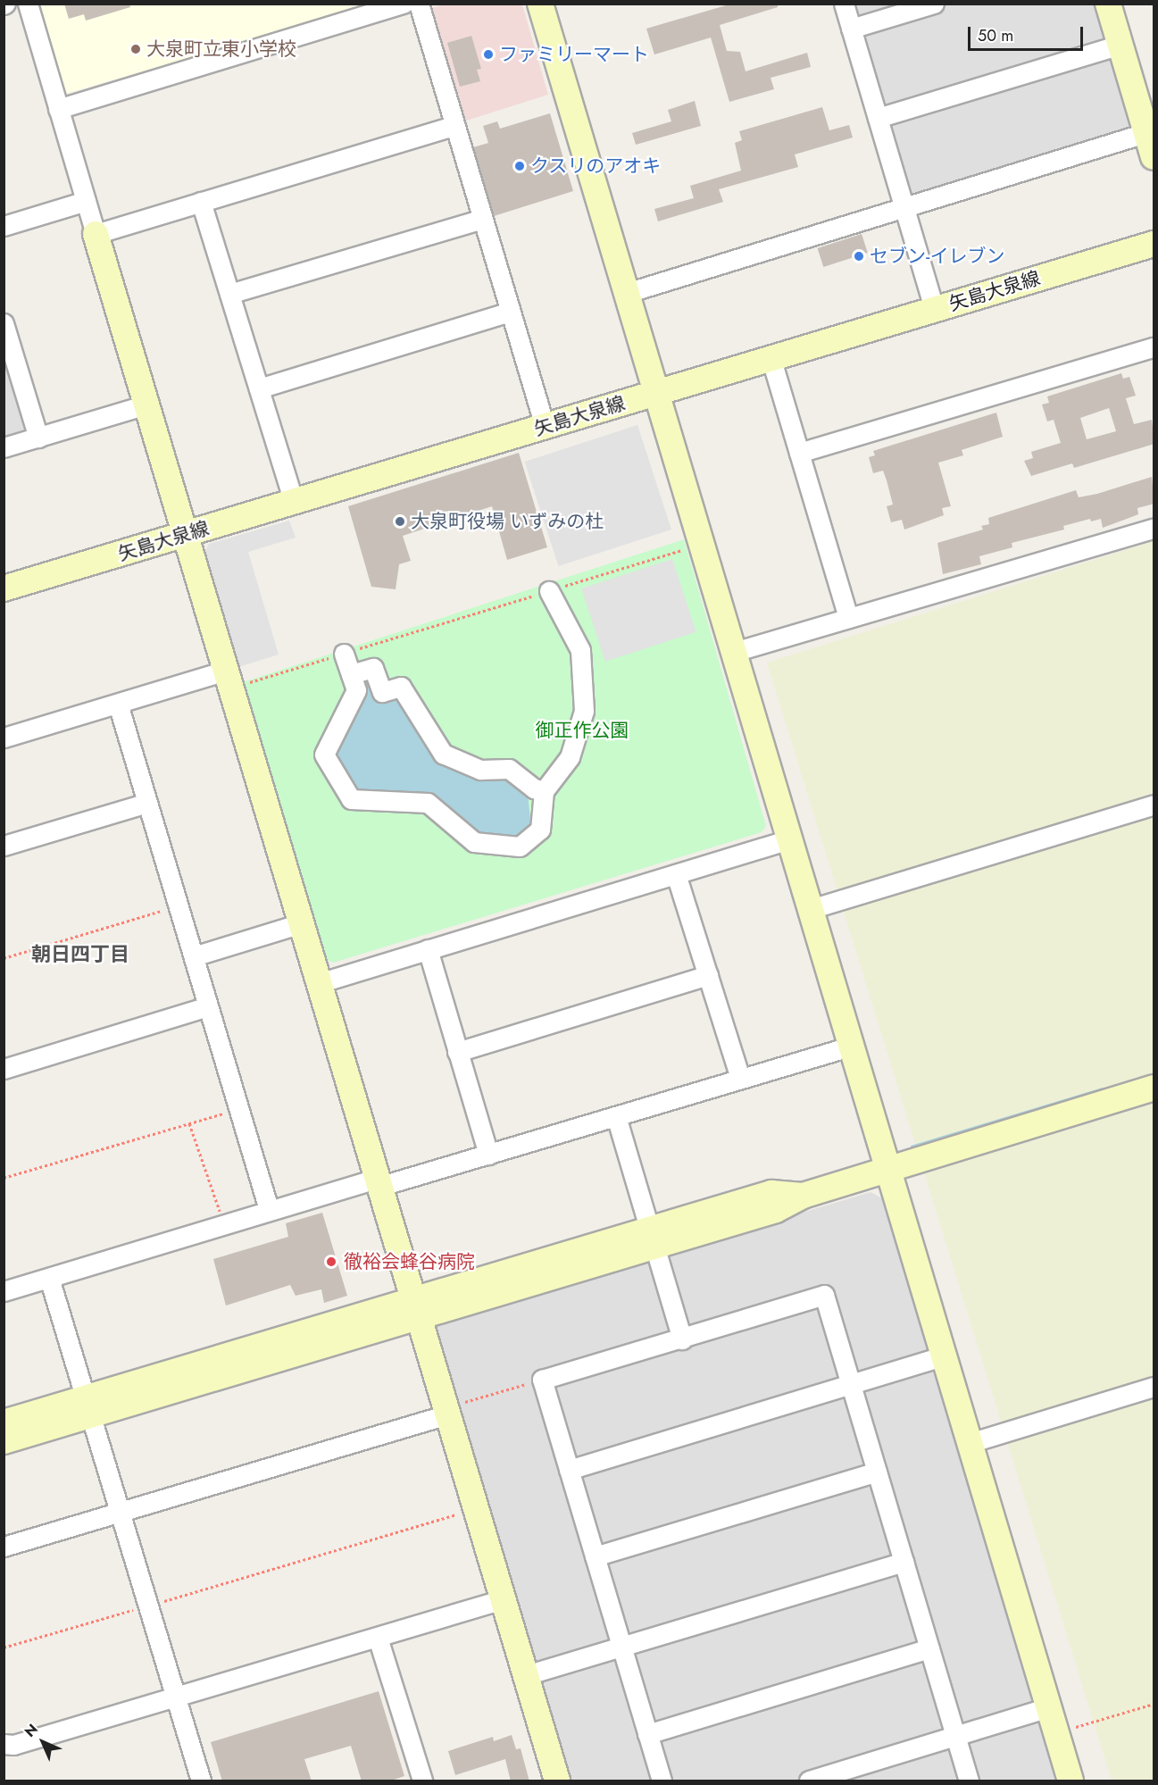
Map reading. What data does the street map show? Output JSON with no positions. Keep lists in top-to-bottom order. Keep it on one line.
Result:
{"streets":{"street":["矢島大泉線"]},"districts":["朝日四丁目"],"parks":["御正作公園"],"places":["大泉町立東小学校","ファミリーマート","クスリのアオキ","セブン-イレブン","大泉町役場 いずみの杜","徹裕会蜂谷病院"],"scale_bar":"50 m","north":"top left"}
